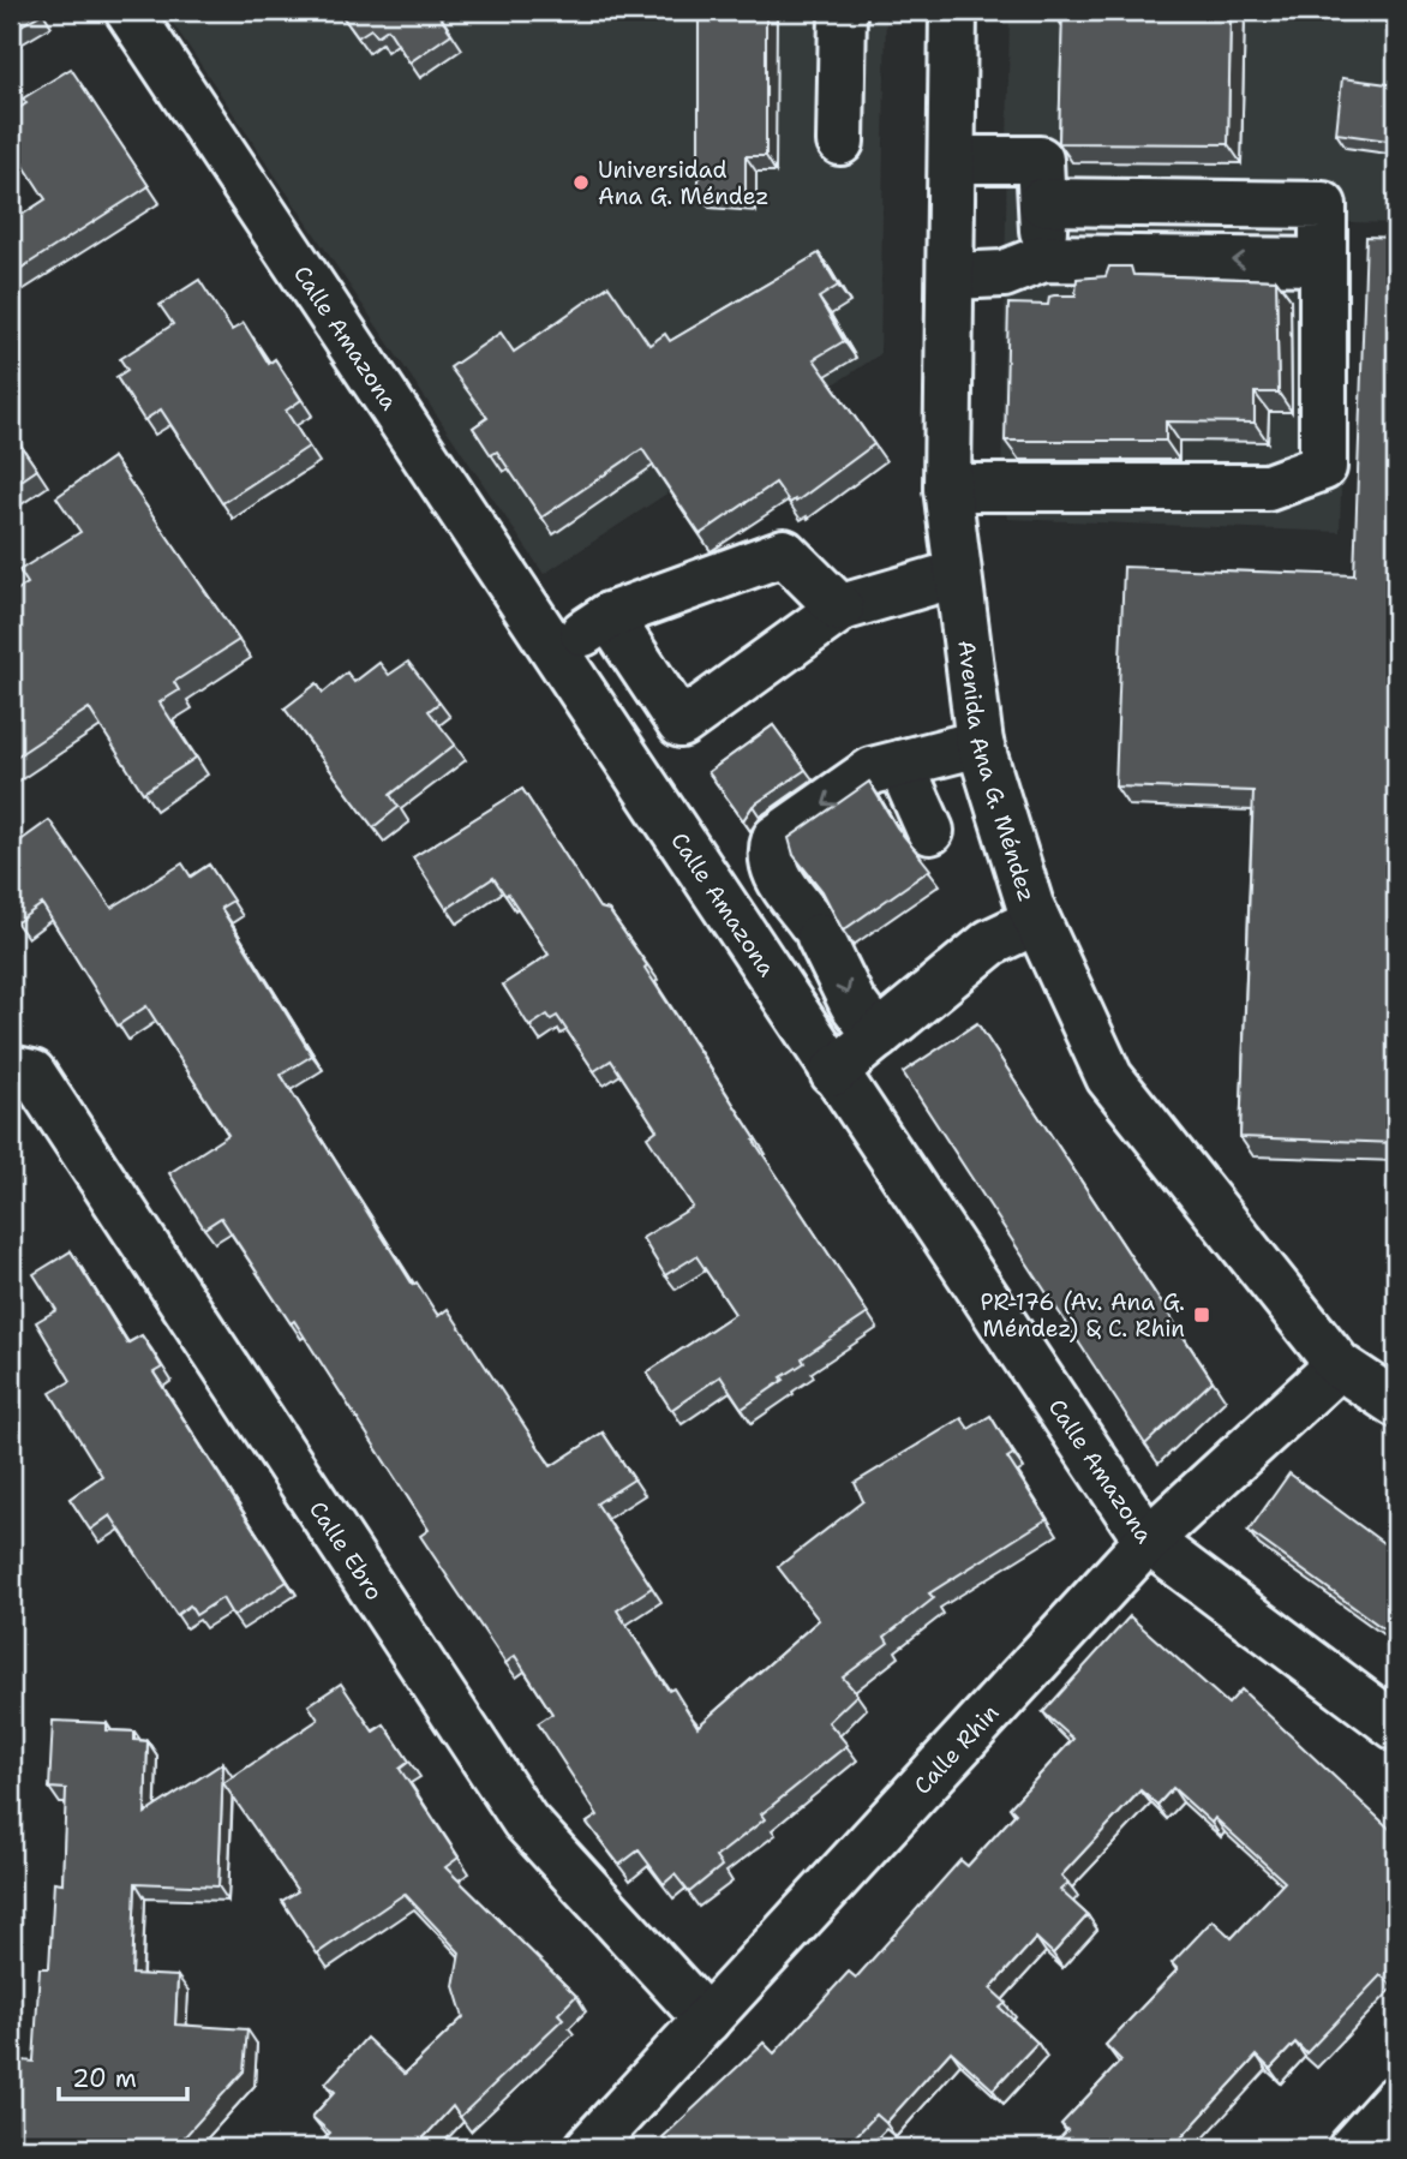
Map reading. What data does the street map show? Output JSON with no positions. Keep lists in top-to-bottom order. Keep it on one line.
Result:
{"streets":{"street":["Calle Amazona","Avenida Ana G. Méndez","Calle Ebro","Calle Rhin"]},"crossings":[["Calle Amazona","Calle Rhin"],["Avenida Ana G. Méndez","Calle Rhin"],["Calle Ebro","Calle Rhin"]],"places":{"other":["Universidad Ana G. Méndez"],"transit":["PR-176 (Av. Ana G. Méndez) & C. Rhin"]},"scale_bar":"20 m"}
